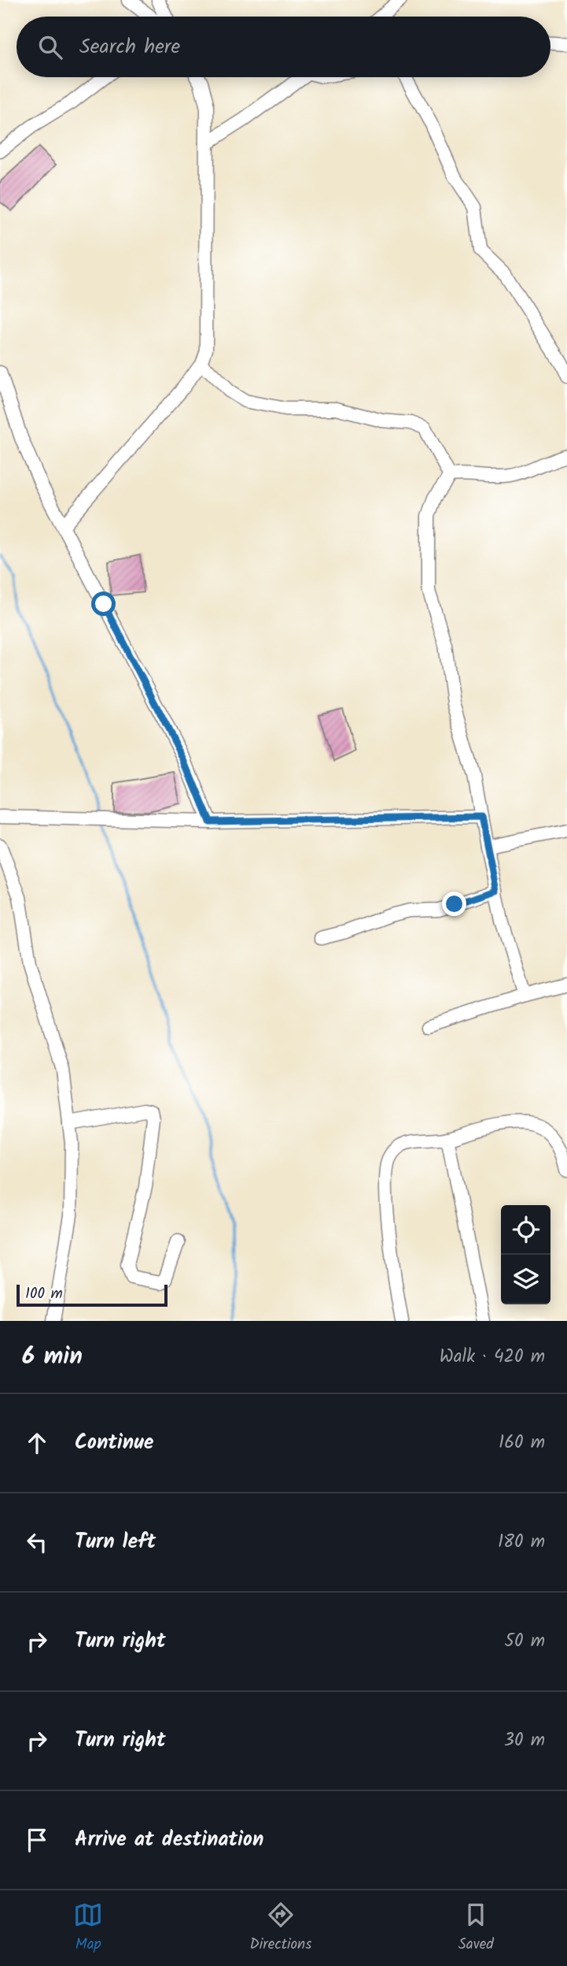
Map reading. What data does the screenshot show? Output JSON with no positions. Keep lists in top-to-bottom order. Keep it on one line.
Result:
{"scale_bar":"100 m","page":{"search":"Search here","scale":"100 m","heading":["6 min","Walk · 420 m"],"list":[["Continue","160 m"],["Turn left","180 m"],["Turn right","50 m"],["Turn right","30 m"],"Arrive at destination"],"nav":["Map","Directions","Saved"]}}
